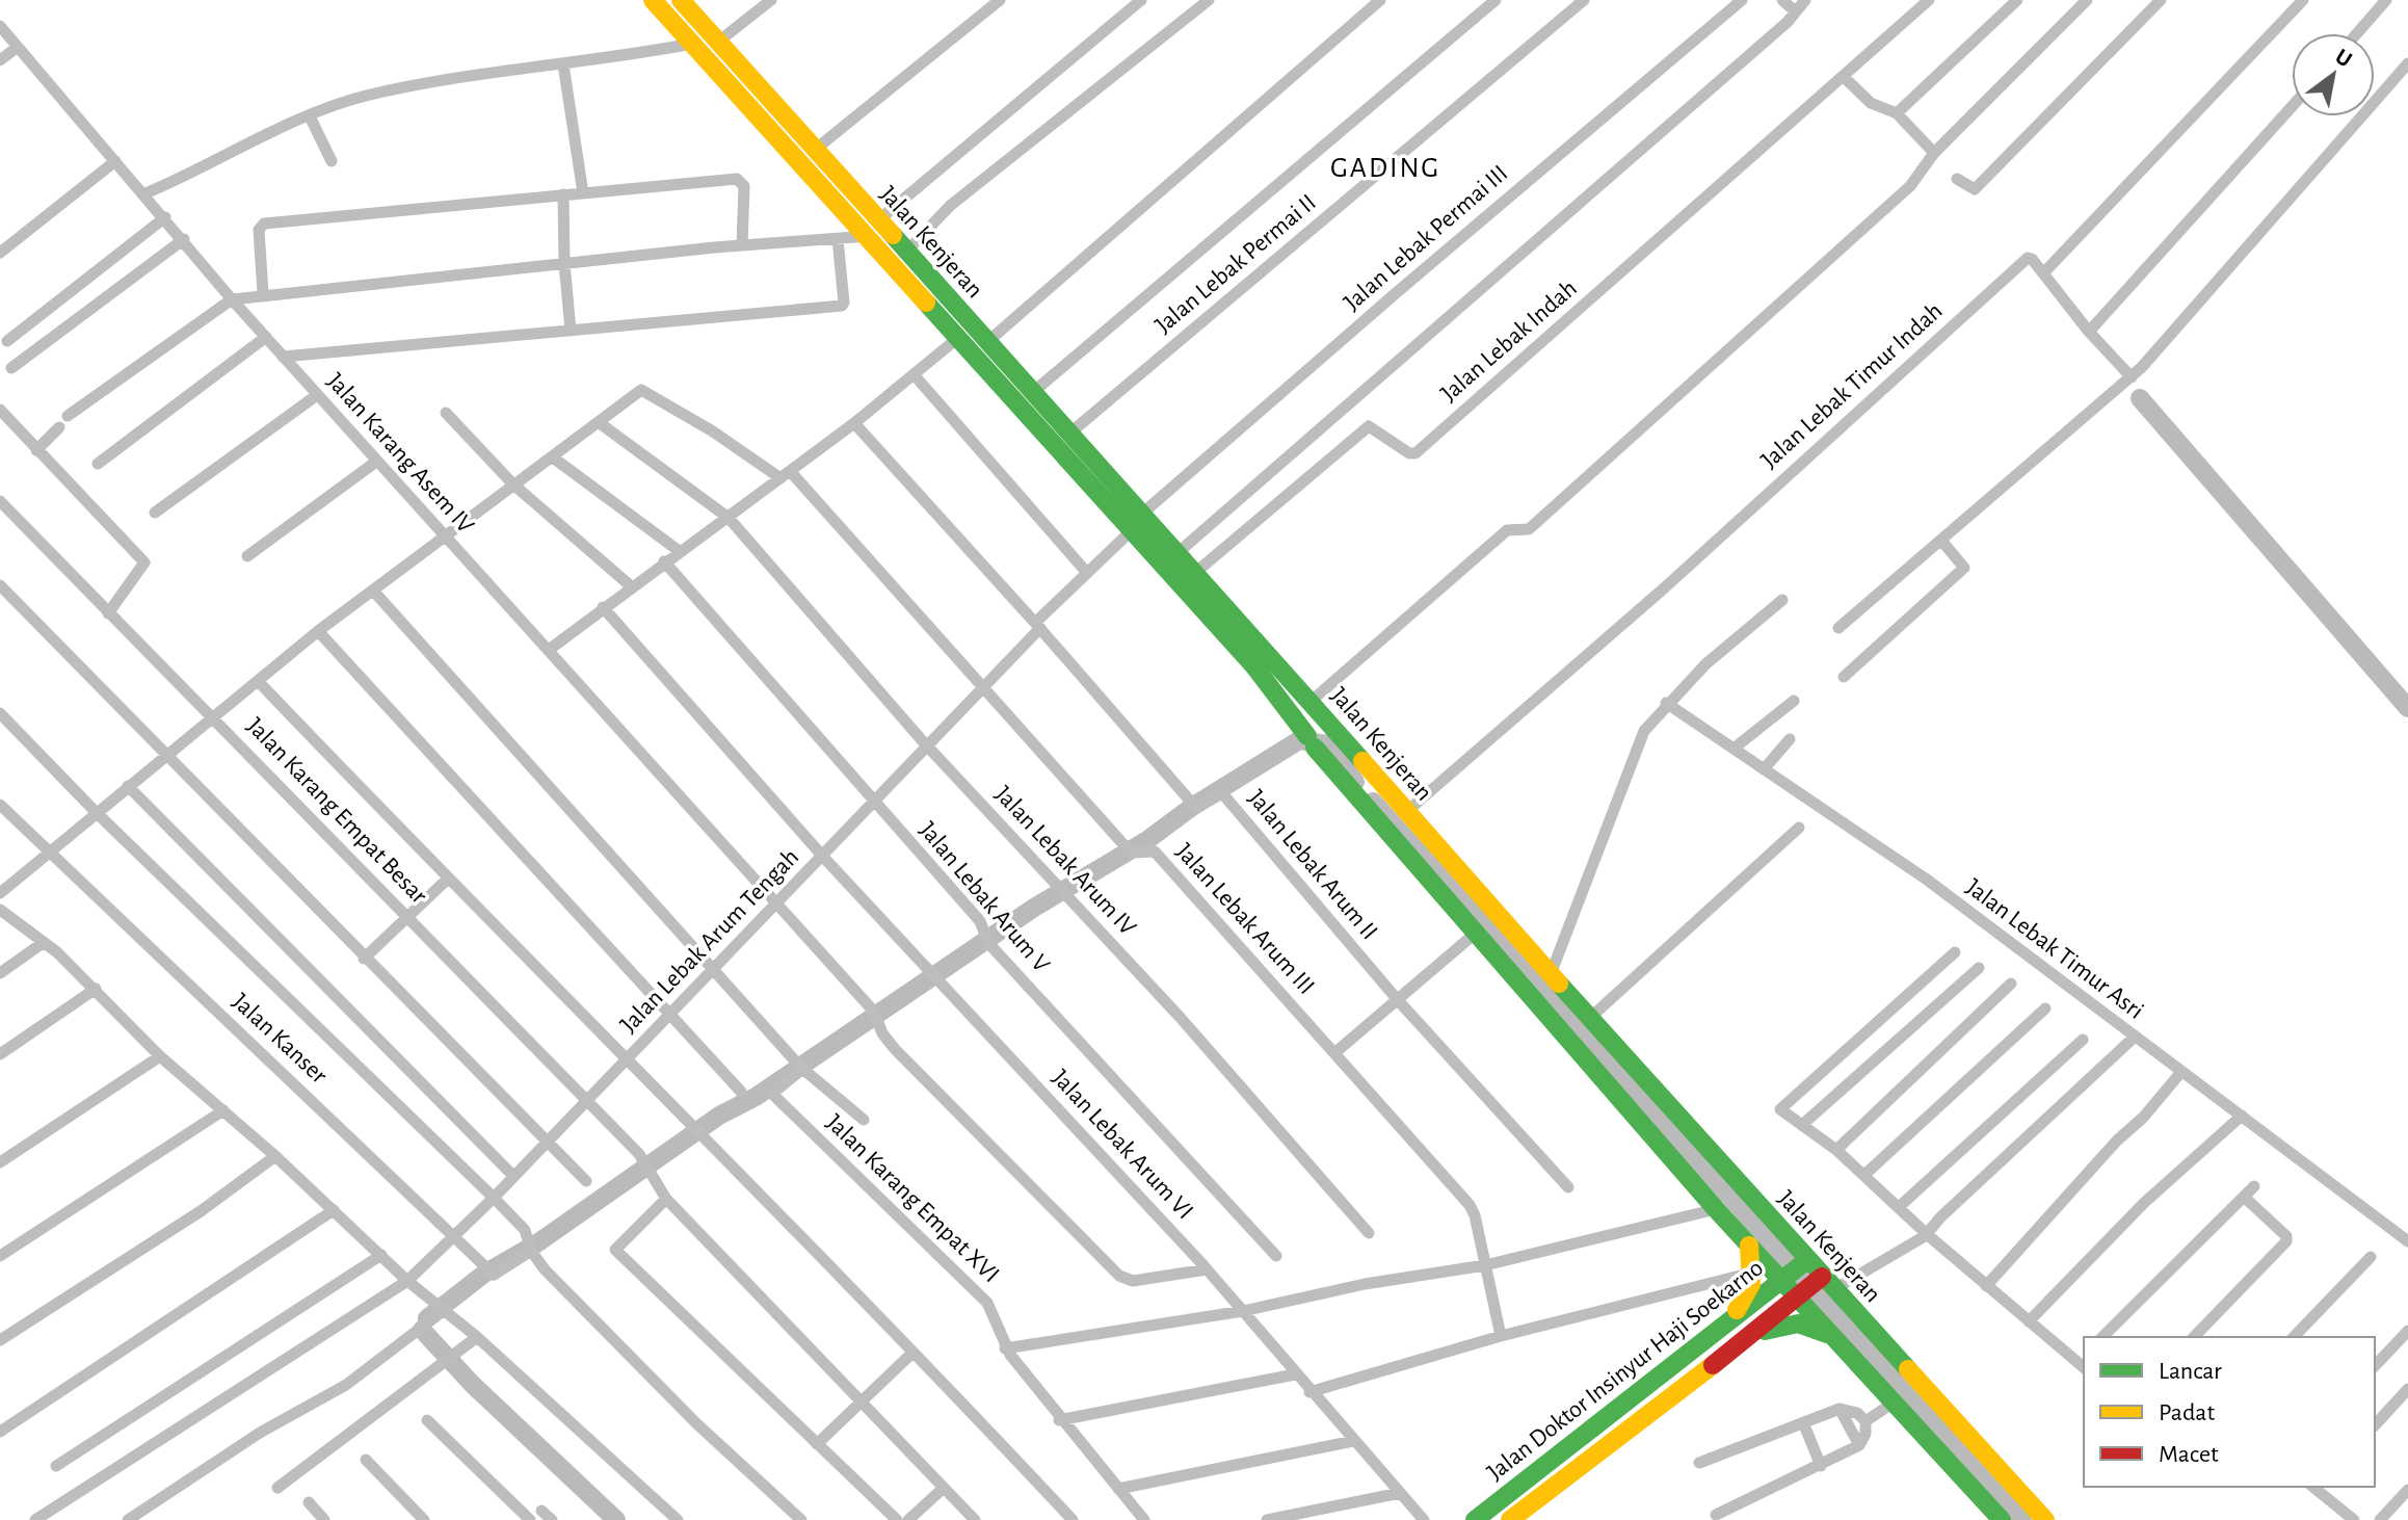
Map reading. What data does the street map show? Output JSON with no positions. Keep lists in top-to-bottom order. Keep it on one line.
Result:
{"streets":{"main road":["Jalan Kenjeran","Jalan Doktor Insinyur Haji Soekarno"],"street":["Jalan Lebak Permai III","Jalan Lebak Permai II","Jalan Lebak Indah","Jalan Lebak Timur Indah","Jalan Karang Asem IV","Jalan Karang Empat Besar","Jalan Lebak Arum IV","Jalan Lebak Arum II","Jalan Lebak Arum V","Jalan Lebak Arum III","Jalan Lebak Arum Tengah","Jalan Lebak Timur Asri","Jalan Kanser","Jalan Lebak Arum VI","Jalan Karang Empat XVI"]},"crossings":[["Jalan Lebak Permai III","Jalan Kenjeran"],["Jalan Kenjeran","Jalan Lebak Permai II"],["Jalan Kenjeran","Jalan Lebak Indah"],["Jalan Kenjeran","Jalan Lebak Timur Indah"],["Jalan Kenjeran","Jalan Lebak Arum Tengah"],["Jalan Kenjeran","Jalan Doktor Insinyur Haji Soekarno"],["Jalan Karang Asem IV","Jalan Lebak Arum Tengah"],["Jalan Karang Empat Besar","Jalan Lebak Arum Tengah"],["Jalan Lebak Arum IV","Jalan Lebak Arum III"],["Jalan Lebak Arum IV","Jalan Lebak Arum Tengah"],["Jalan Lebak Arum II","Jalan Lebak Arum Tengah"],["Jalan Lebak Arum V","Jalan Lebak Arum Tengah"],["Jalan Lebak Arum III","Jalan Lebak Arum Tengah"],["Jalan Lebak Arum Tengah","Jalan Kanser"],["Jalan Lebak Arum Tengah","Jalan Lebak Arum VI"]],"districts":["GADING"],"legend":["Lancar","Padat","Macet"],"north":"top right"}
